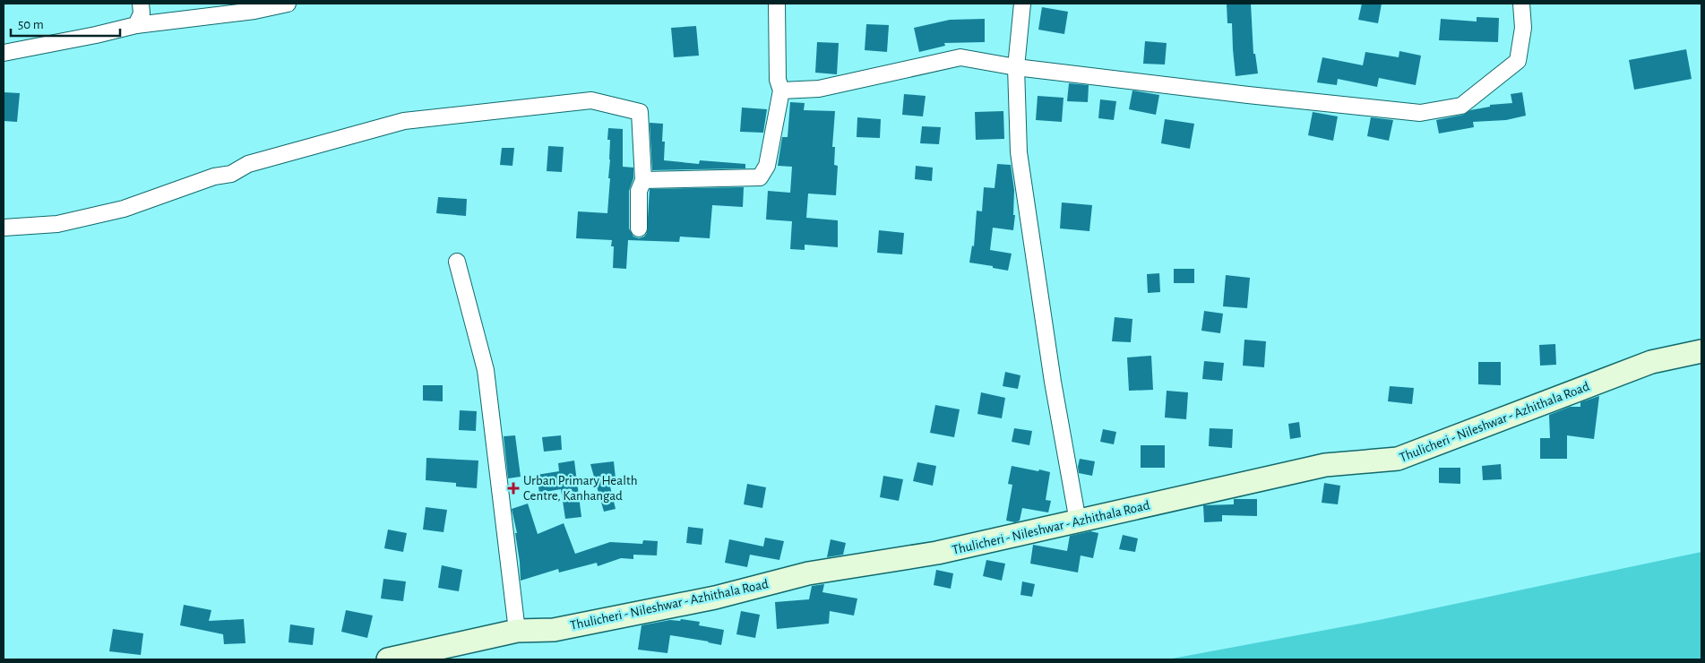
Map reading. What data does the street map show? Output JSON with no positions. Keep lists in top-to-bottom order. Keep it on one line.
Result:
{"streets":{"main road":["Thulicheri - Nileshwar - Azhithala Road"]},"places":{"health":["Urban Primary Health Centre, Kanhangad"]},"scale_bar":"50 m"}
